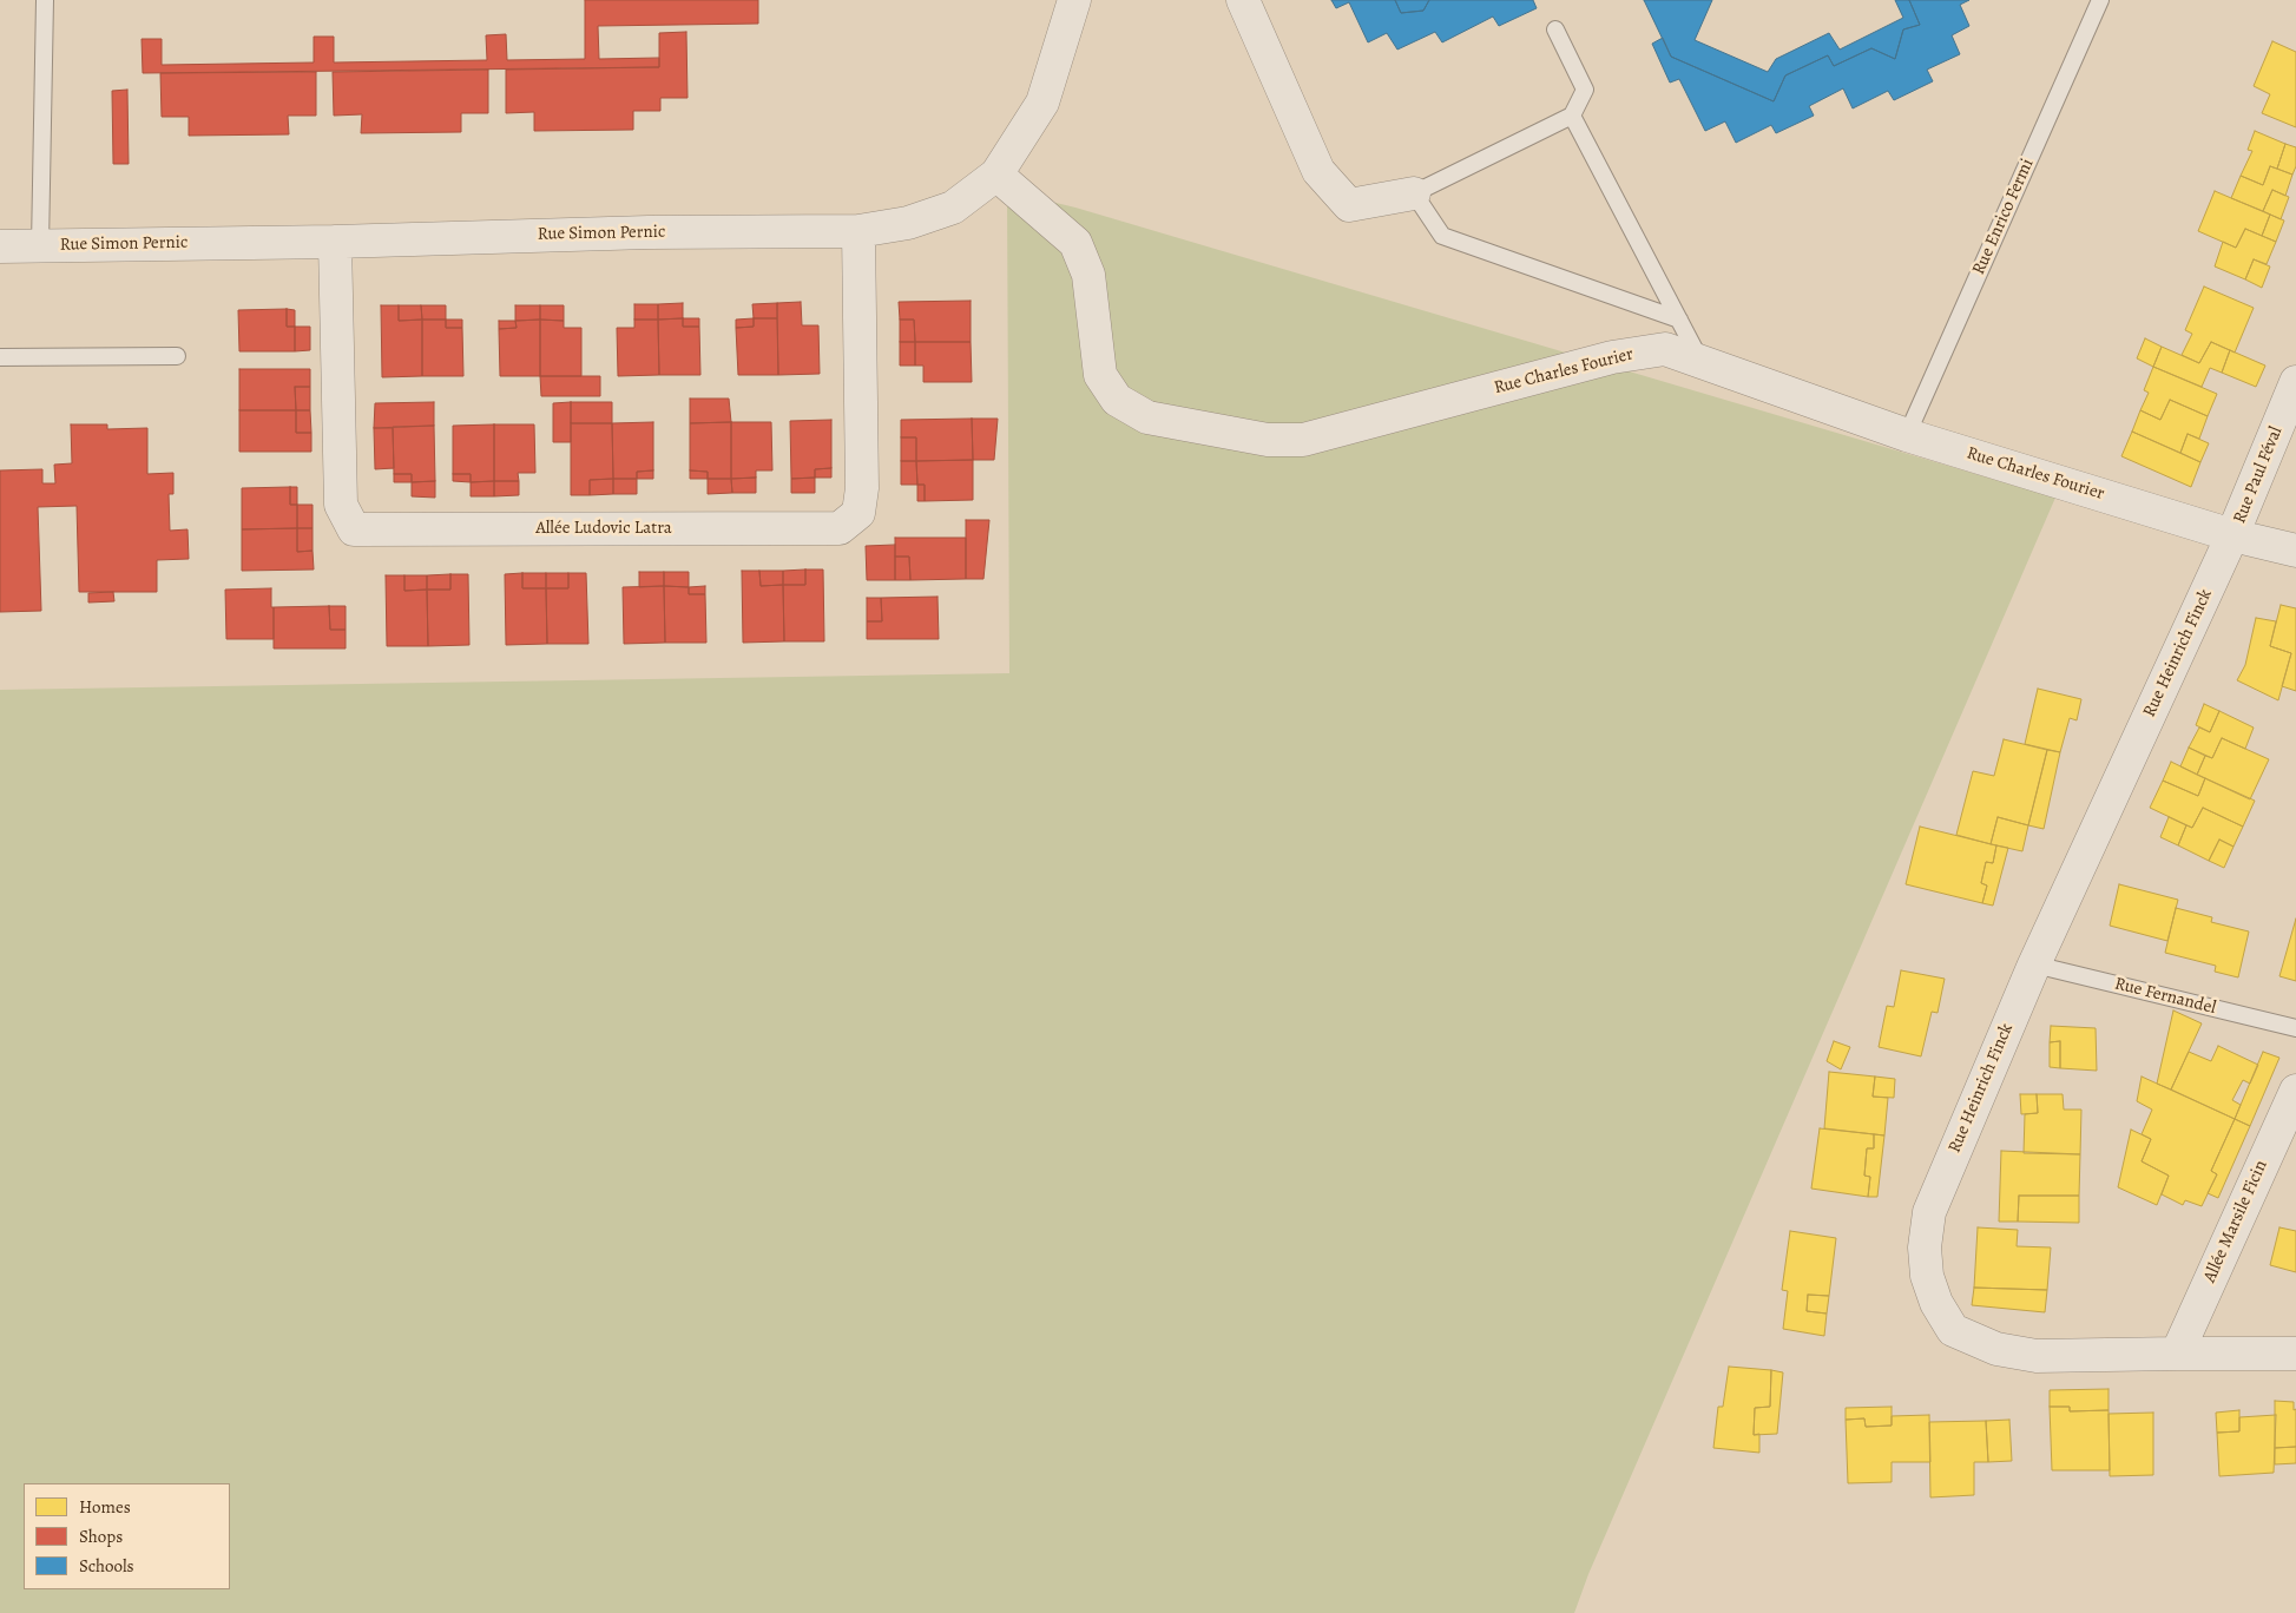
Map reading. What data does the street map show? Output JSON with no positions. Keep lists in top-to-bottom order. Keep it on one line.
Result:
{"streets":{"street":["Rue Simon Pernic","Rue Charles Fourier","Rue Paul Féval","Allée Ludovic Latra","Rue Heinrich Finck","Allée Marsile Ficin"],"lane":["Rue Enrico Fermi","Rue Fernandel"]},"crossings":[["Rue Enrico Fermi","Rue Charles Fourier"],["Rue Simon Pernic","Rue Charles Fourier"],["Rue Simon Pernic","Allée Ludovic Latra"],["Rue Charles Fourier","Rue Paul Féval"],["Rue Charles Fourier","Rue Heinrich Finck"],["Rue Paul Féval","Rue Heinrich Finck"],["Rue Heinrich Finck","Rue Fernandel"],["Rue Heinrich Finck","Allée Marsile Ficin"]],"legend":["Homes","Shops","Schools"]}
